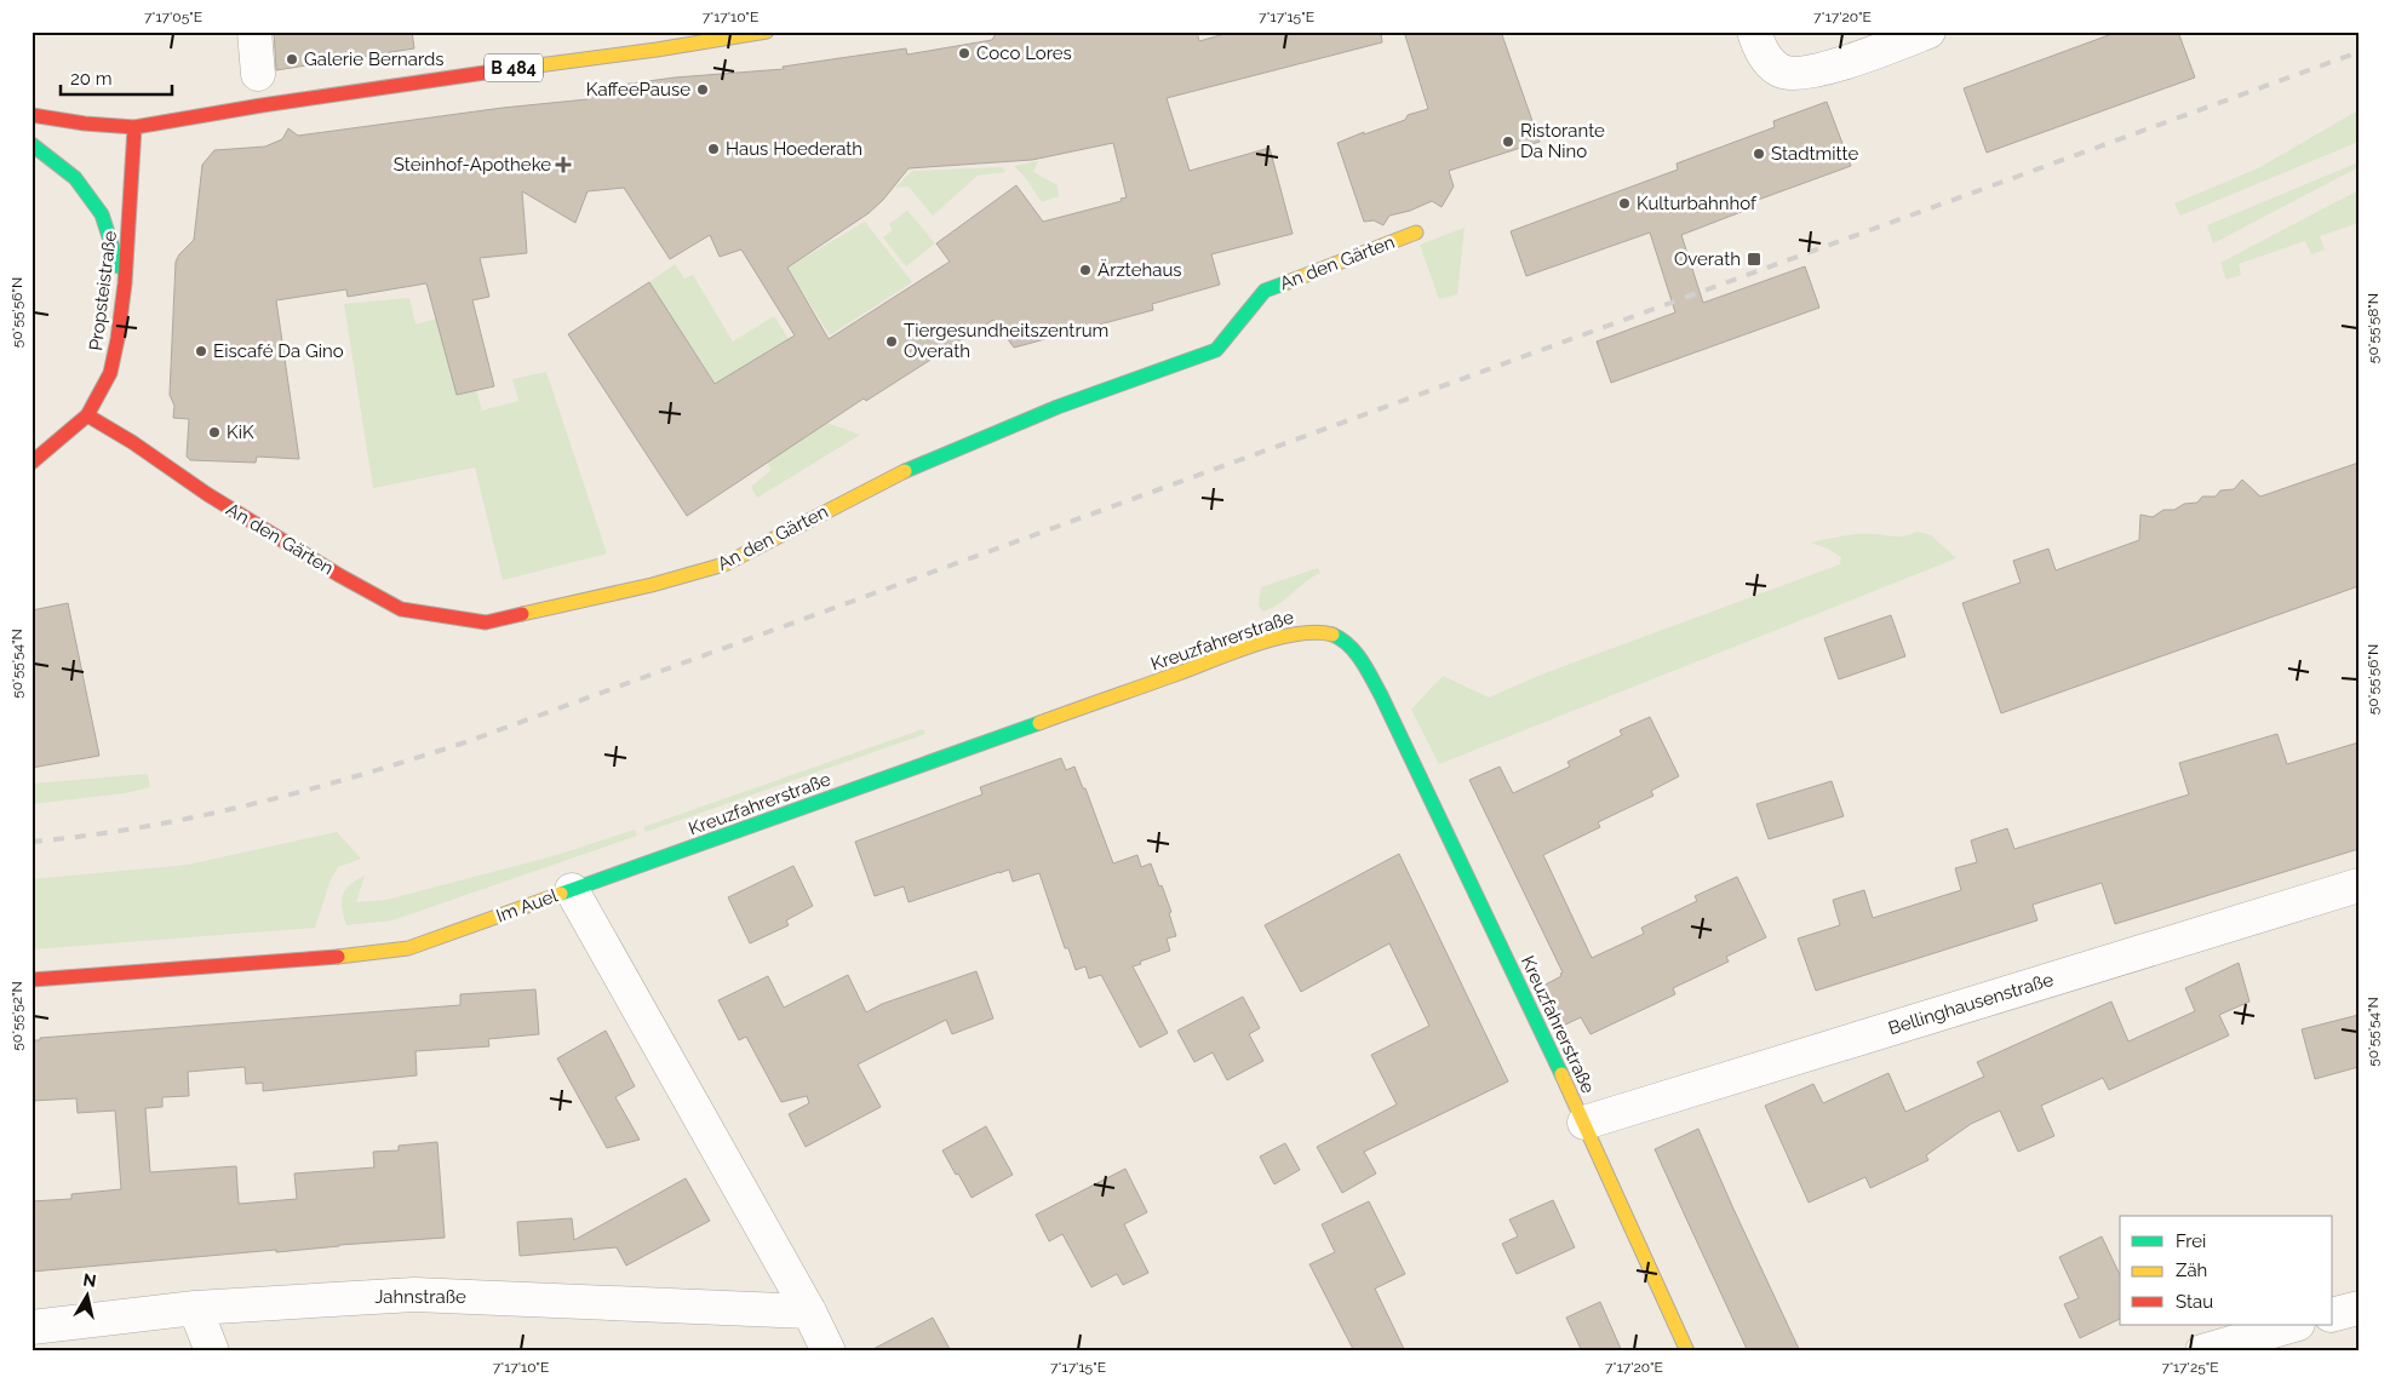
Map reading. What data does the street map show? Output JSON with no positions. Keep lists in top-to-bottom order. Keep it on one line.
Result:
{"streets":{"street":["B 484","An den Gärten","Propsteistraße","Kreuzfahrerstraße","Im Auel","Bellinghausenstraße","Jahnstraße"]},"crossings":[["B 484","Propsteistraße"],["An den Gärten","Propsteistraße"],["Kreuzfahrerstraße","Im Auel"],["Kreuzfahrerstraße","Bellinghausenstraße"],["Im Auel","Jahnstraße"]],"places":{"other":["Coco Lores","Galerie Bernards","KaffeePause","Ristorante Da Nino","Haus Hoederath","Stadtmitte","Kulturbahnhof","Ärztehaus","Tiergesundheitszentrum Overath","Eiscafé Da Gino","KiK"],"health":["Steinhof-Apotheke"],"transit":["Overath"]},"legend":["Frei","Zäh","Stau"],"scale_bar":"20 m","north":"top","coordinates":["7°17'05\"E","7°17'10\"E","7°17'15\"E","7°17'20\"E","50°55'56\"N","50°55'58\"N","50°55'54\"N","50°55'52\"N","7°17'25\"E"]}
